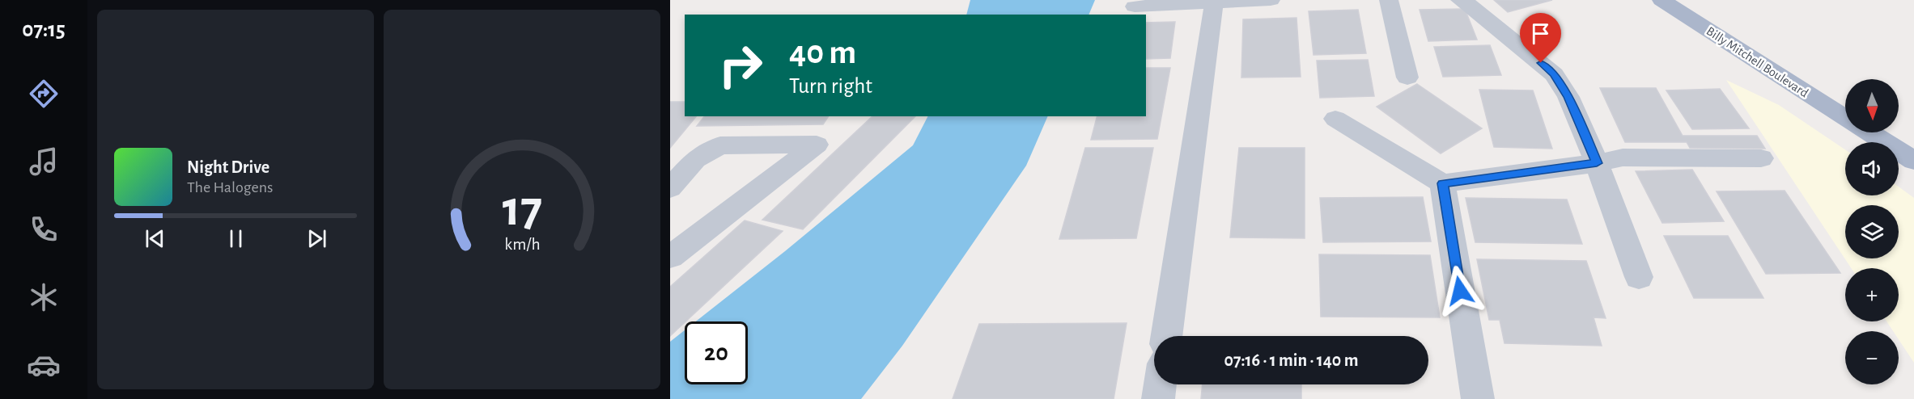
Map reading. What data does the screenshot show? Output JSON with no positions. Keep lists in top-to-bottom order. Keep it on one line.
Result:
{"streets":{"main road":["Billy Mitchell Boulevard"]},"north":"bottom","page":{"tabs":"07:15","turn":["40 m","Turn right"],"map_buttons":["+","−"],"song":["Night Drive","The Halogens"],"limit":"20","trip":"07:16 · 1 min · 140 m","gauge":["17","km/h"]}}
